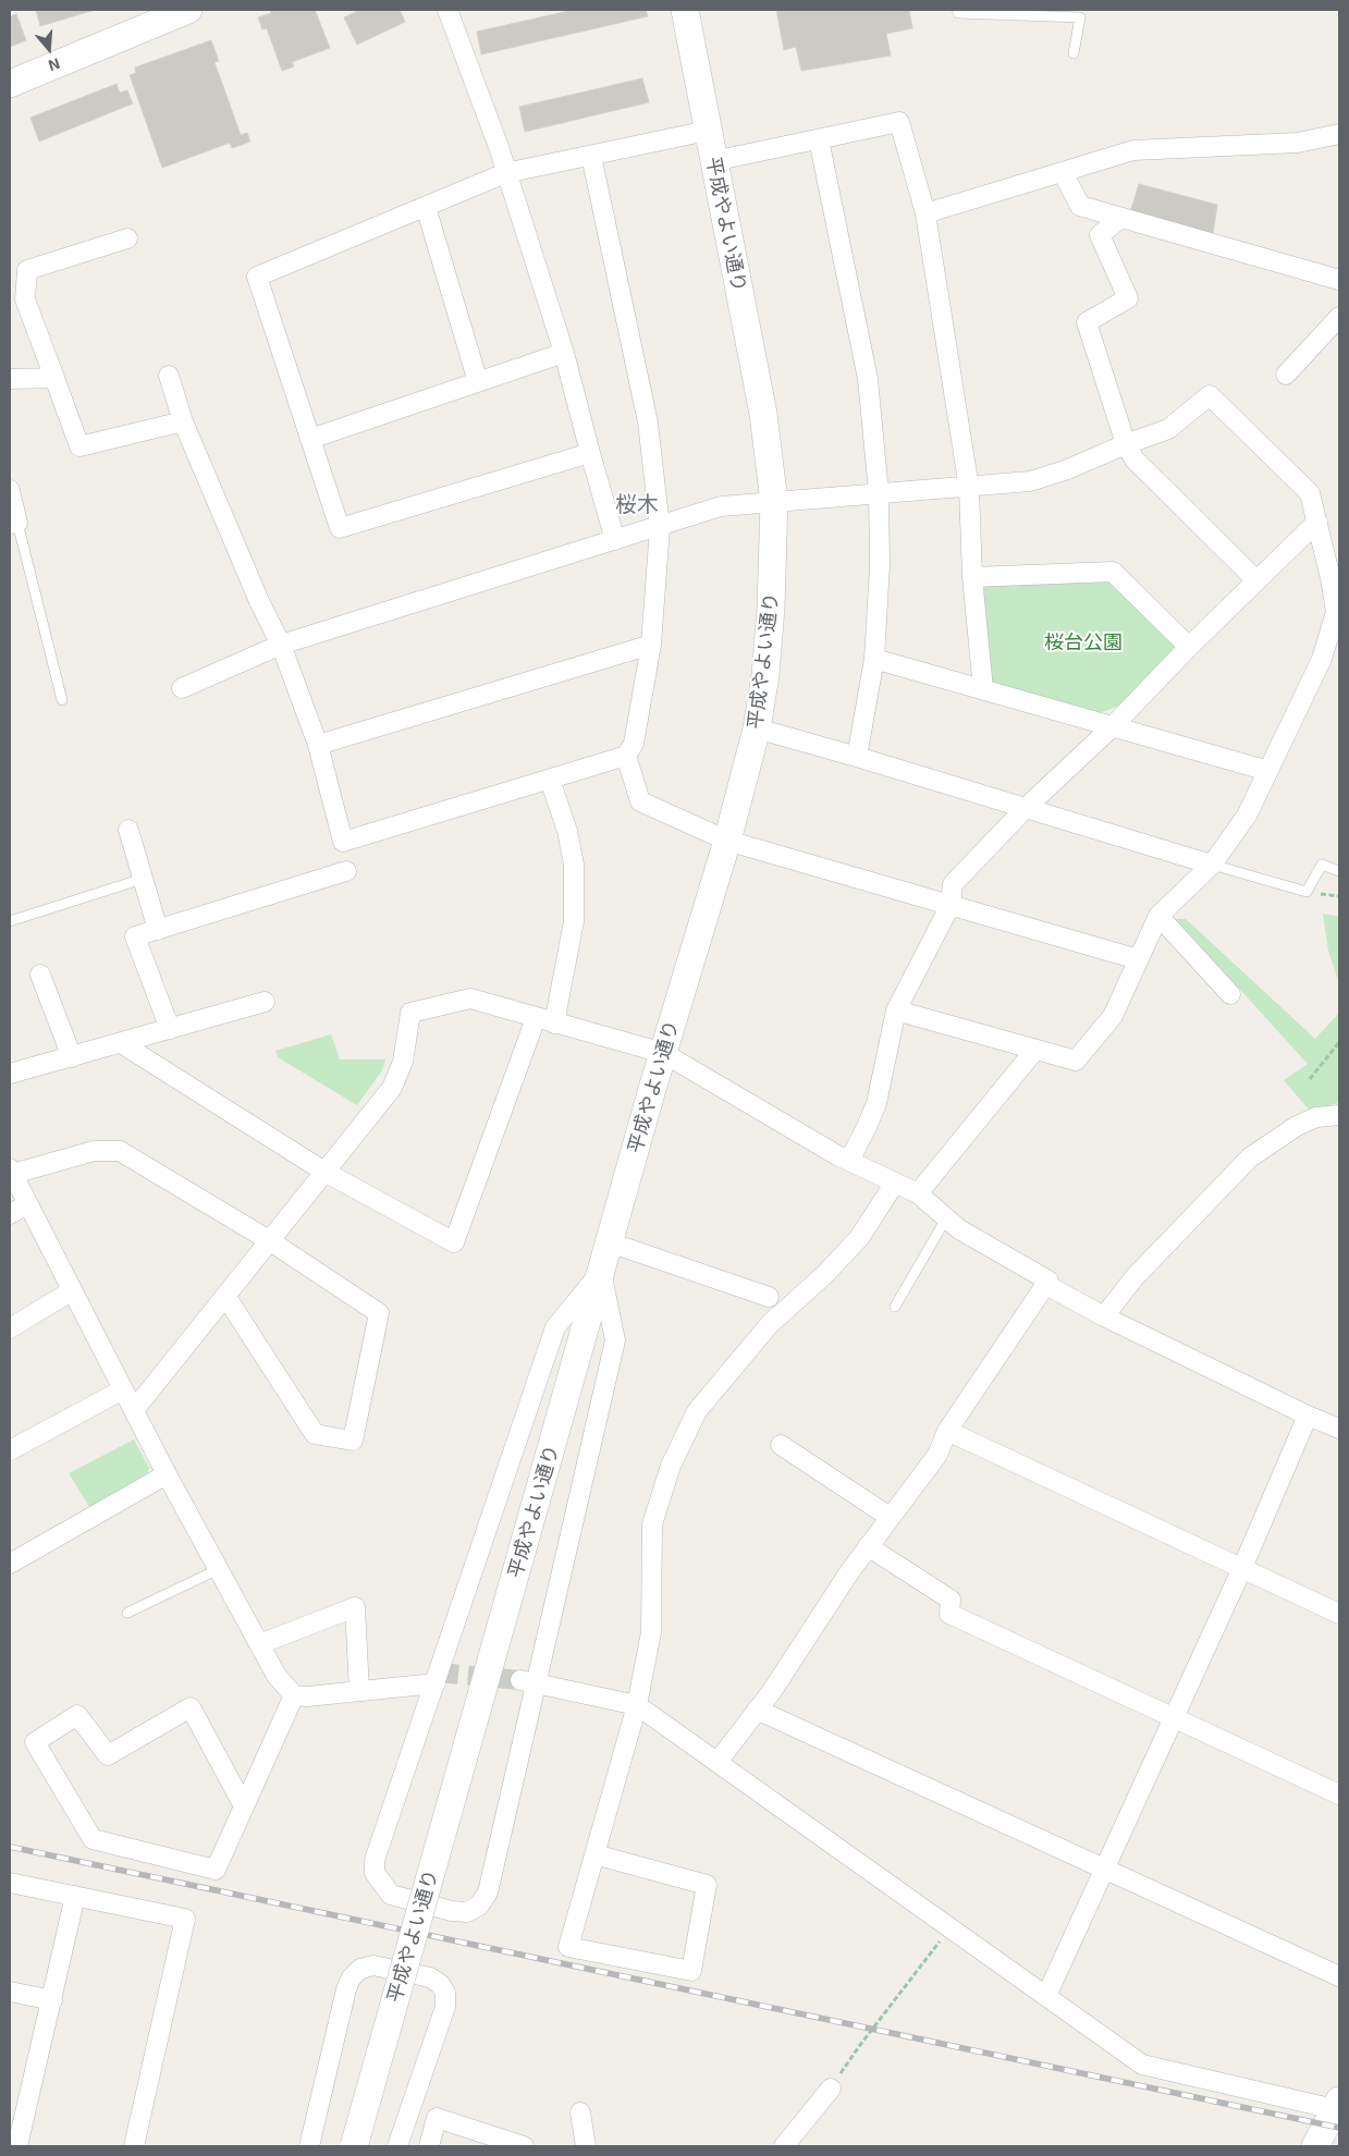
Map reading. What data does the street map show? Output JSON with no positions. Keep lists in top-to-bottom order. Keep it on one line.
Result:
{"streets":{"street":["平成やよい通り"]},"districts":["桜木"],"parks":["桜台公園"],"north":"bottom"}
